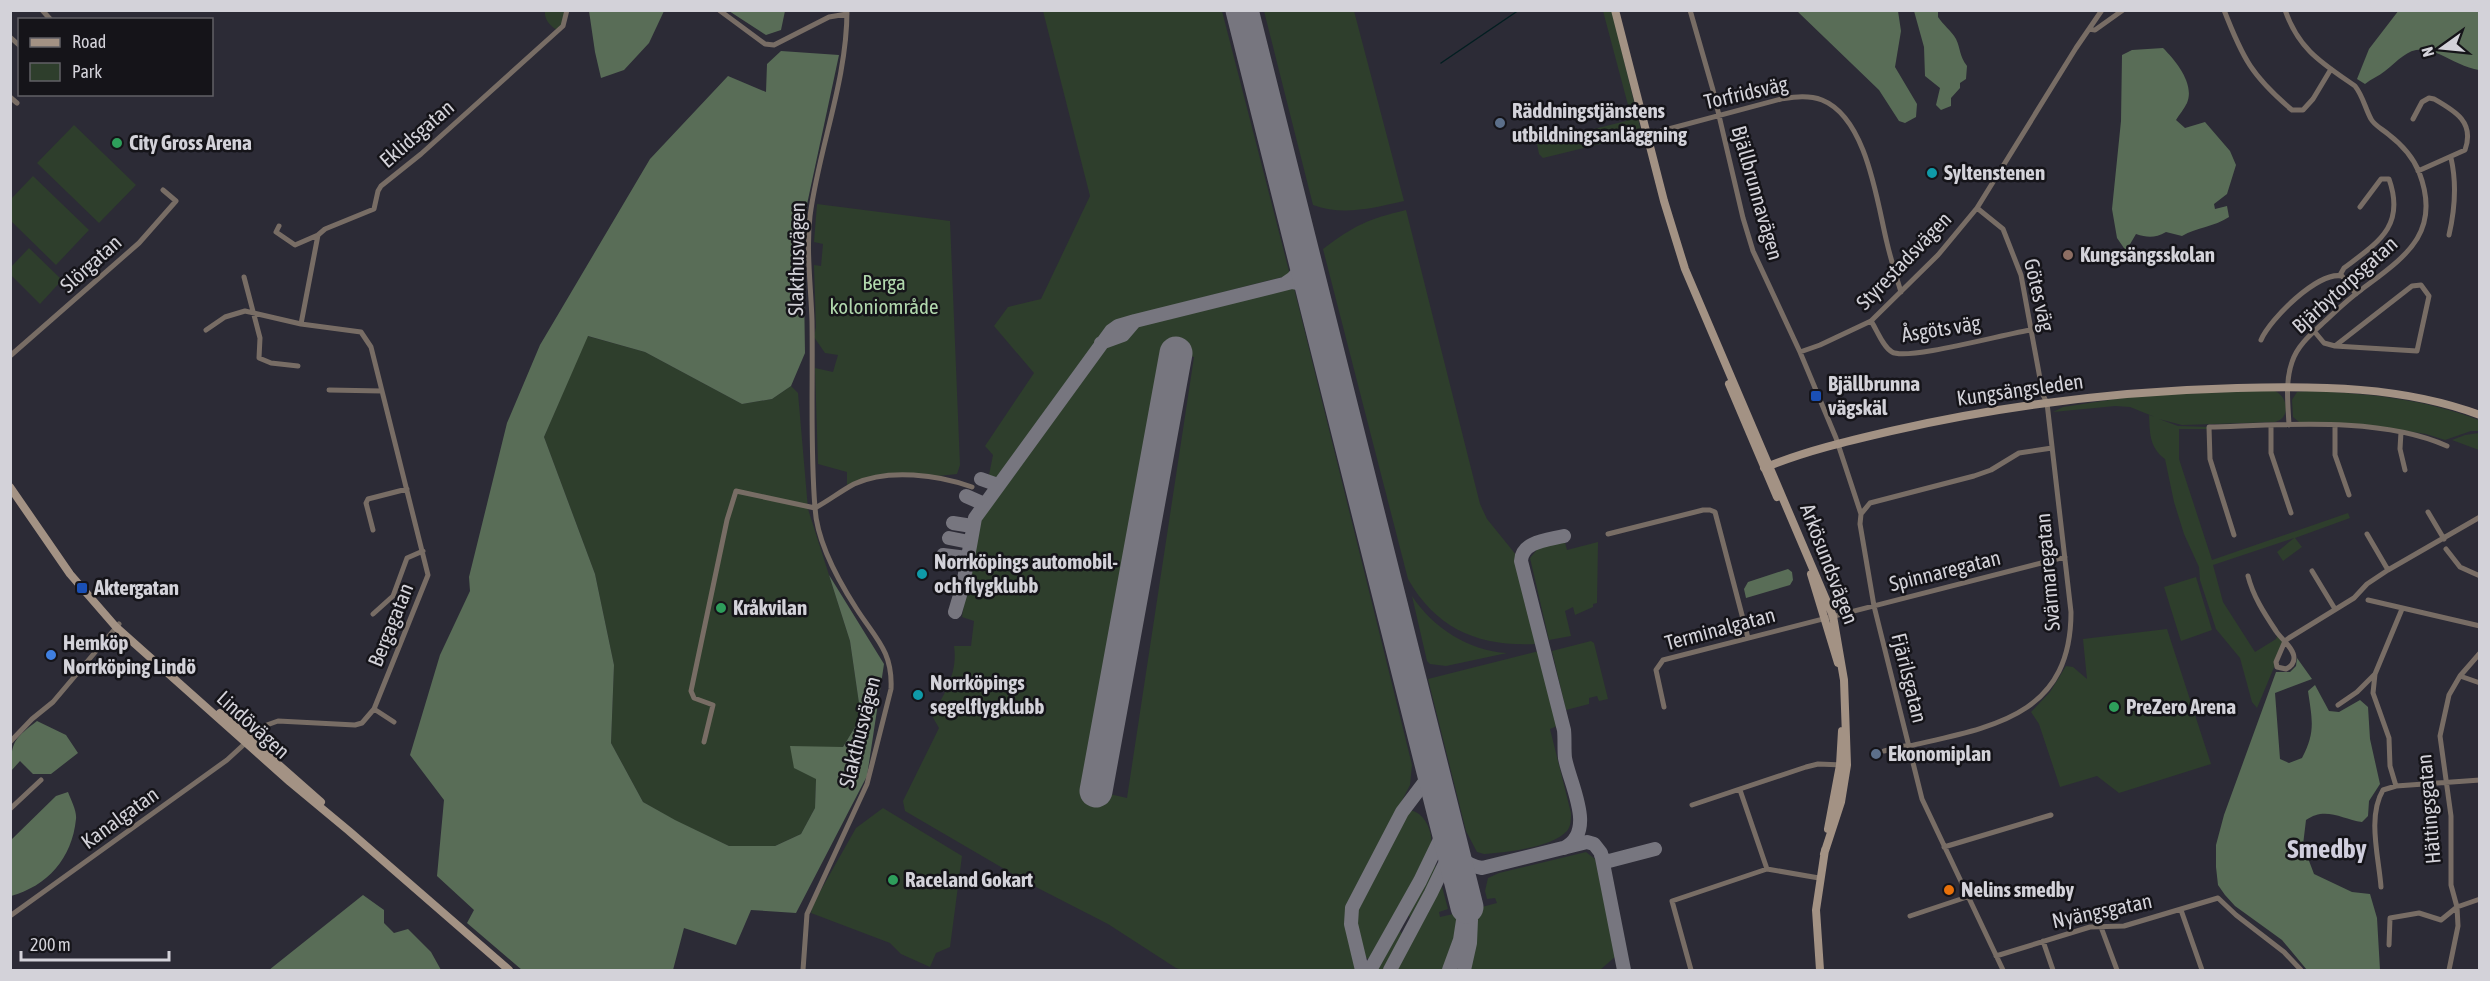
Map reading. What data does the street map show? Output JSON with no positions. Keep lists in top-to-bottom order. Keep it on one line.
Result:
{"streets":{"main road":["Kungsängsleden","Arkösundsvägen","Lindövägen"],"street":["Torfridsväg","Eklidsgatan","Bjällbrunnavägen","Slakthusvägen","Styrestadsvägen","Slörgatan","Bjärbytorpsgatan","Götes väg","Åsgöts väg","Spinnaregatan","Svärmaregatan","Bergagatan","Terminalgatan","Fjärilsgatan","Hättingsgatan","Kanalgatan","Nyängsgatan"]},"crossings":[["Torfridsväg","Bjällbrunnavägen"],["Torfridsväg","Styrestadsvägen"],["Torfridsväg","Arkösundsvägen"],["Bjällbrunnavägen","Styrestadsvägen"],["Bjällbrunnavägen","Kungsängsleden"],["Bjällbrunnavägen","Fjärilsgatan"],["Styrestadsvägen","Götes väg"],["Styrestadsvägen","Åsgöts väg"],["Bjärbytorpsgatan","Kungsängsleden"],["Götes väg","Åsgöts väg"],["Götes väg","Kungsängsleden"],["Götes väg","Svärmaregatan"],["Kungsängsleden","Arkösundsvägen"],["Kungsängsleden","Svärmaregatan"],["Kungsängsleden","Fjärilsgatan"],["Arkösundsvägen","Spinnaregatan"],["Arkösundsvägen","Terminalgatan"],["Spinnaregatan","Svärmaregatan"],["Spinnaregatan","Terminalgatan"],["Spinnaregatan","Fjärilsgatan"],["Svärmaregatan","Fjärilsgatan"],["Fjärilsgatan","Nyängsgatan"],["Lindövägen","Kanalgatan"]],"districts":["Smedby"],"parks":["Berga koloniområde"],"places":{"other":["Räddningstjänstens utbildningsanläggning","City Gross Arena","Syltenstenen","Kungsängsskolan","Norrköpings automobil- och flygklubb","Kråkvilan","Hemköp Norrköping Lindö","Norrköpings segelflygklubb","PreZero Arena","Ekonomiplan","Raceland Gokart","Nelins smedby"],"transit":["Bjällbrunna vägskäl","Aktergatan"]},"legend":["Road","Park"],"scale_bar":"200 m","north":"left"}
